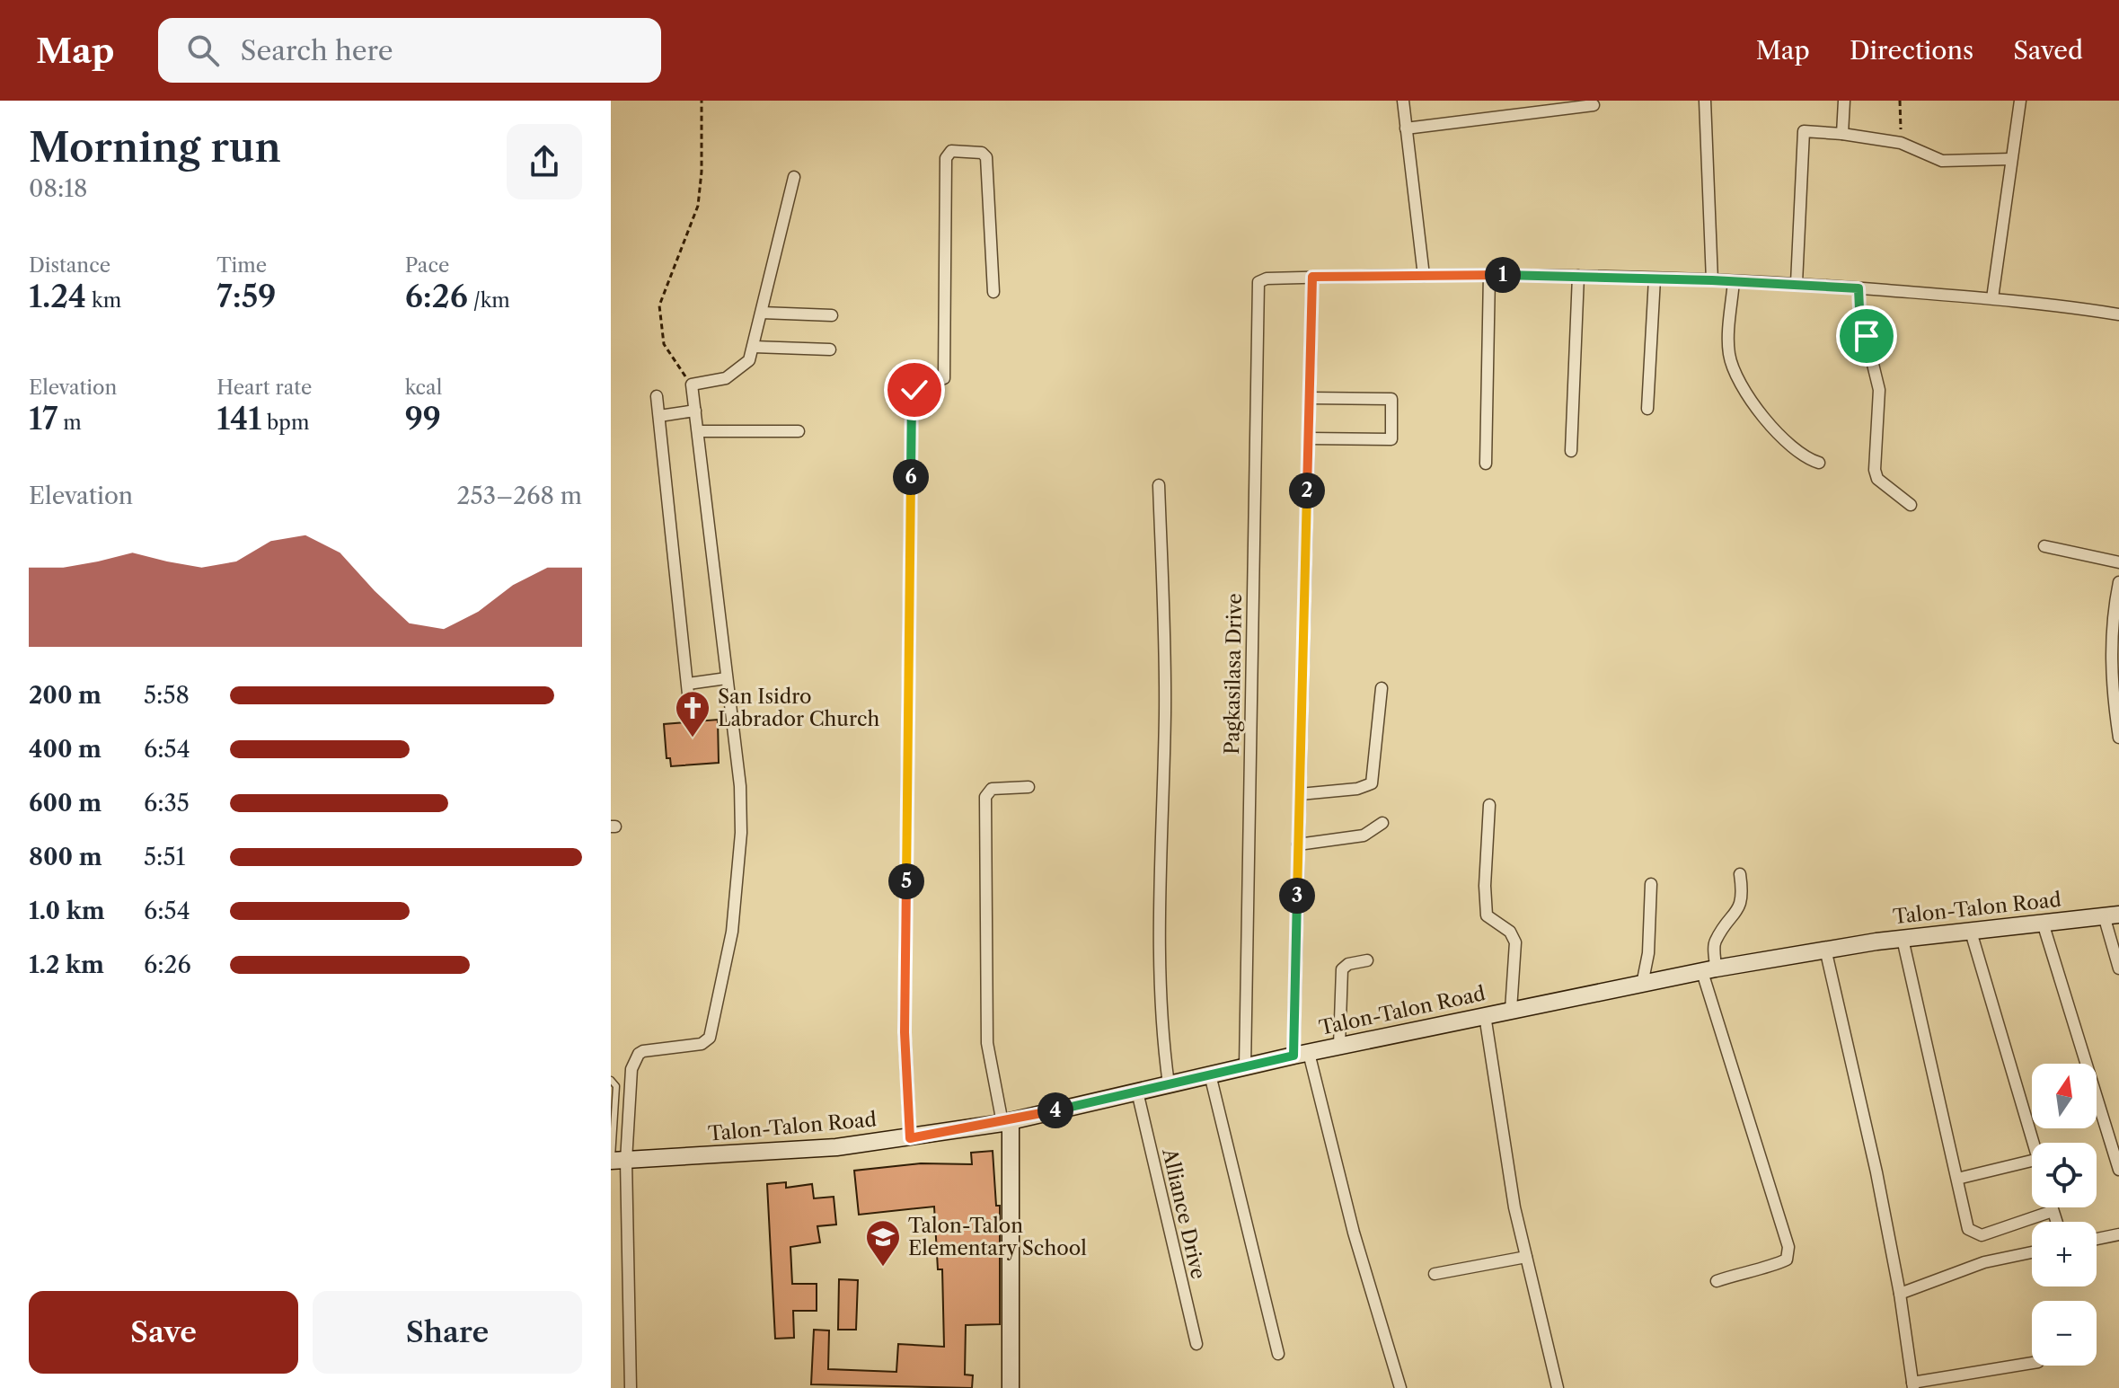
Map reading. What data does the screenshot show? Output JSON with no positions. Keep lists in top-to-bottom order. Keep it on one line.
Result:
{"streets":{"street":["Pagkasilasa Drive","Talon-Talon Road","Alliance Drive"]},"crossings":[["Pagkasilasa Drive","Talon-Talon Road"],["Talon-Talon Road","Alliance Drive"]],"places":{"church":["San Isidro Labrador Church"],"school or university":["Talon-Talon Elementary School"]},"north":"top","page":{"header":"Map","search":"Search here","nav":["Map","Directions","Saved"],"heading":["Morning run","08:18"],"stats":[["Distance","1.24 km"],["Time","7:59"],["Pace","6:26 /km"],["Elevation","17 m"],["Heart rate","141 bpm"],["kcal","99"]],"pins":["1","6","2","5","3","4"],"chart":["Elevation","253–268 m"],"list":[{"name":"200 m","note":"5:58"},{"name":"400 m","note":"6:54"},{"name":"600 m","note":"6:35"},{"name":"800 m","note":"5:51"},{"name":"1.0 km","note":"6:54"},{"name":"1.2 km","note":"6:26"}],"map_buttons":["+","−"],"buttons":["Save","Share"]}}
